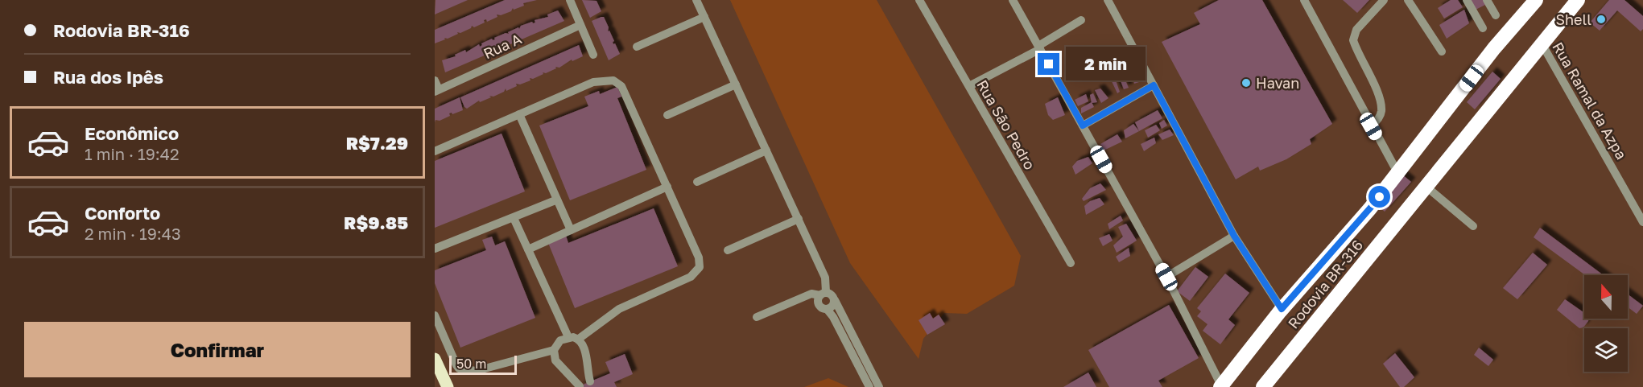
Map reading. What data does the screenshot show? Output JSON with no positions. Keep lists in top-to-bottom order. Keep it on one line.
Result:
{"streets":{"highway":["Rodovia BR-316"],"street":["Rua A","Rua Ramal da Azpa","Rua São Pedro"]},"crossings":[["Rua Ramal da Azpa","Rodovia BR-316"]],"places":["Shell","Havan"],"scale_bar":"50 m","north":"top","page":{"banner":["Rodovia BR-316","Rua dos Ipês"],"bubble":"2 min","list":[{"name":"Econômico","note":"1 min · 19:42","value":"R$7.29"},{"name":"Conforto","note":"2 min · 19:43","value":"R$9.85"}],"buttons":"Confirmar","scale":"50 m"}}
